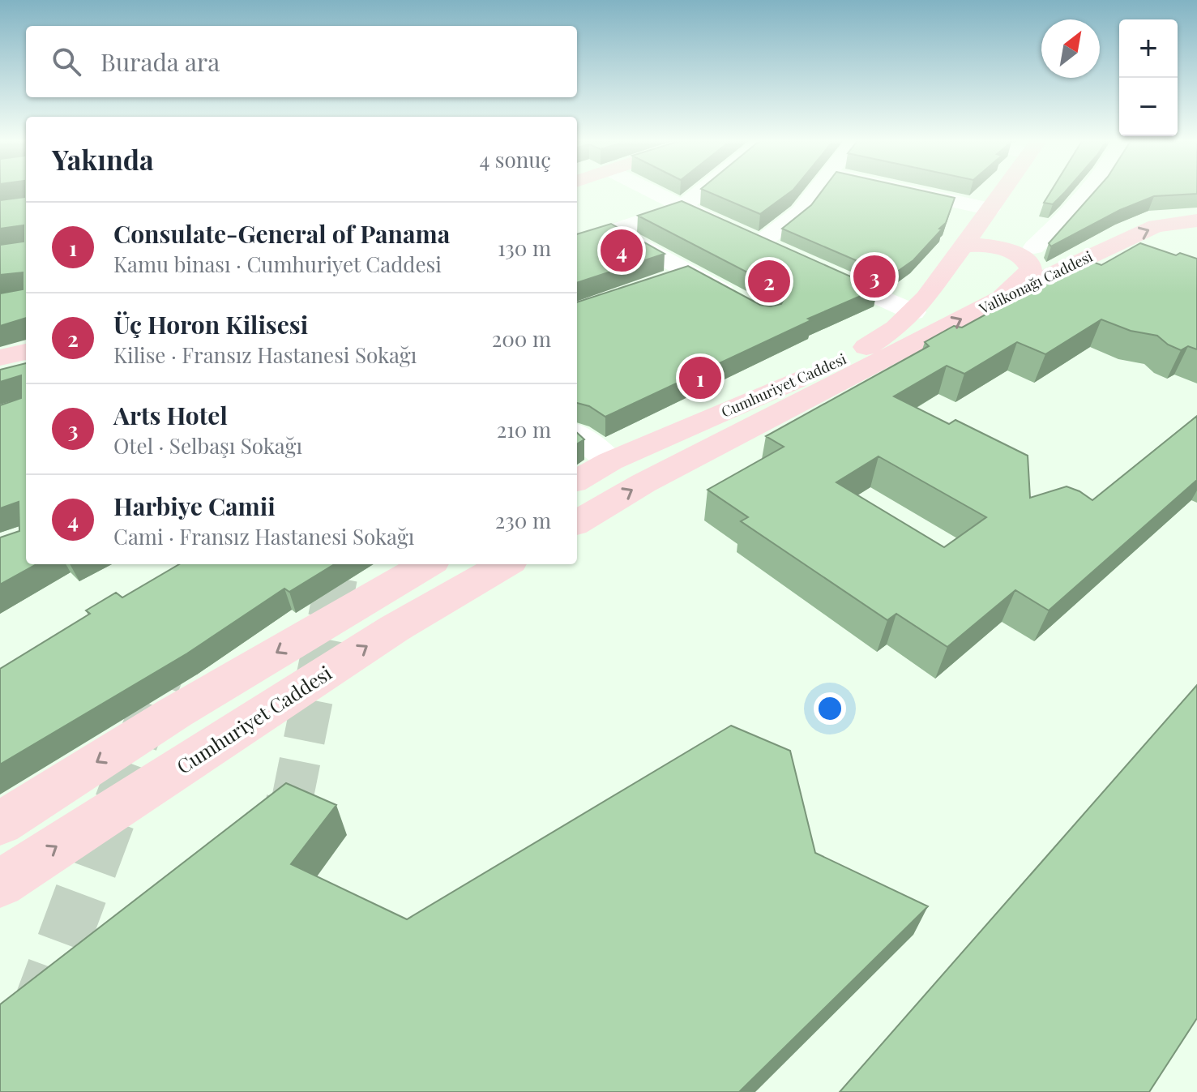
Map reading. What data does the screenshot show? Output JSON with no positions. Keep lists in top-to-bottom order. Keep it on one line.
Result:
{"streets":{"main road":["Valikonağı Caddesi","Cumhuriyet Caddesi"]},"crossings":[["Valikonağı Caddesi","Cumhuriyet Caddesi"]],"north":"top right","page":{"map_buttons":["+","−"],"search":"Burada ara","heading":["Yakında","4 sonuç"],"list":[{"mark":"1","name":"Consulate-General of Panama","note":"Kamu binası · Cumhuriyet Caddesi","value":"130 m"},{"mark":"2","name":"Üç Horon Kilisesi","note":"Kilise · Fransız Hastanesi Sokağı","value":"200 m"},{"mark":"3","name":"Arts Hotel","note":"Otel · Selbaşı Sokağı","value":"210 m"},{"mark":"4","name":"Harbiye Camii","note":"Cami · Fransız Hastanesi Sokağı","value":"230 m"}],"pins":["4","3","2","1"]}}
